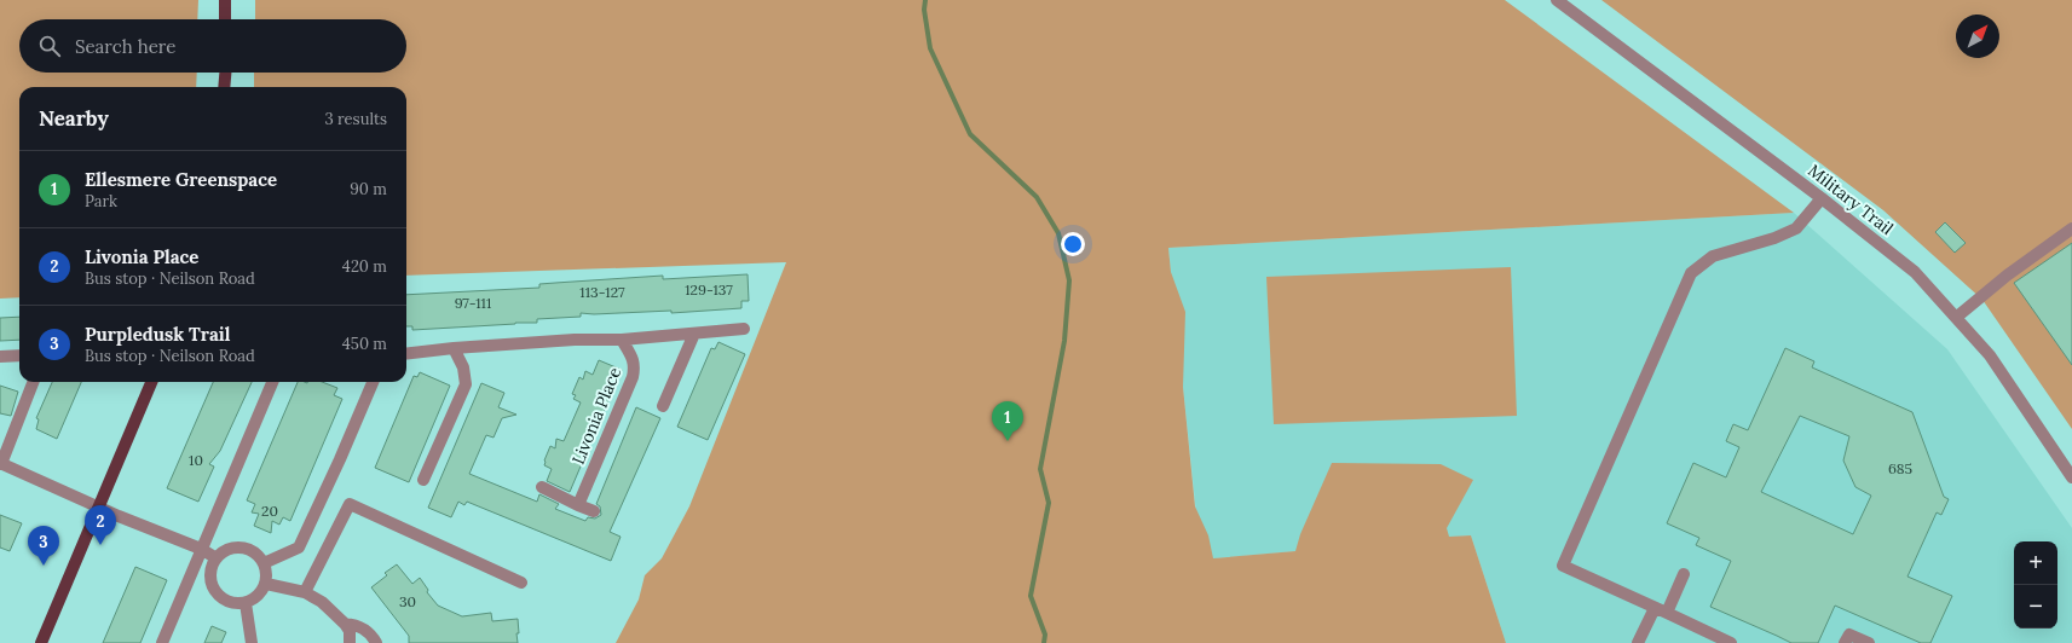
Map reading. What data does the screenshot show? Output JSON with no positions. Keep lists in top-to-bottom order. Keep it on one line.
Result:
{"streets":{"street":["Military Trail","Livonia Place"]},"house_numbers":["129-137","113-127","97-111","10","685","20","30"],"north":"top right","page":{"search":"Search here","heading":["Nearby","3 results"],"list":[{"mark":"1","name":"Ellesmere Greenspace","note":"Park","value":"90 m"},{"mark":"2","name":"Livonia Place","note":"Bus stop · Neilson Road","value":"420 m"},{"mark":"3","name":"Purpledusk Trail","note":"Bus stop · Neilson Road","value":"450 m"}],"pins":["1","2","3"],"map_buttons":["+","−"]}}
